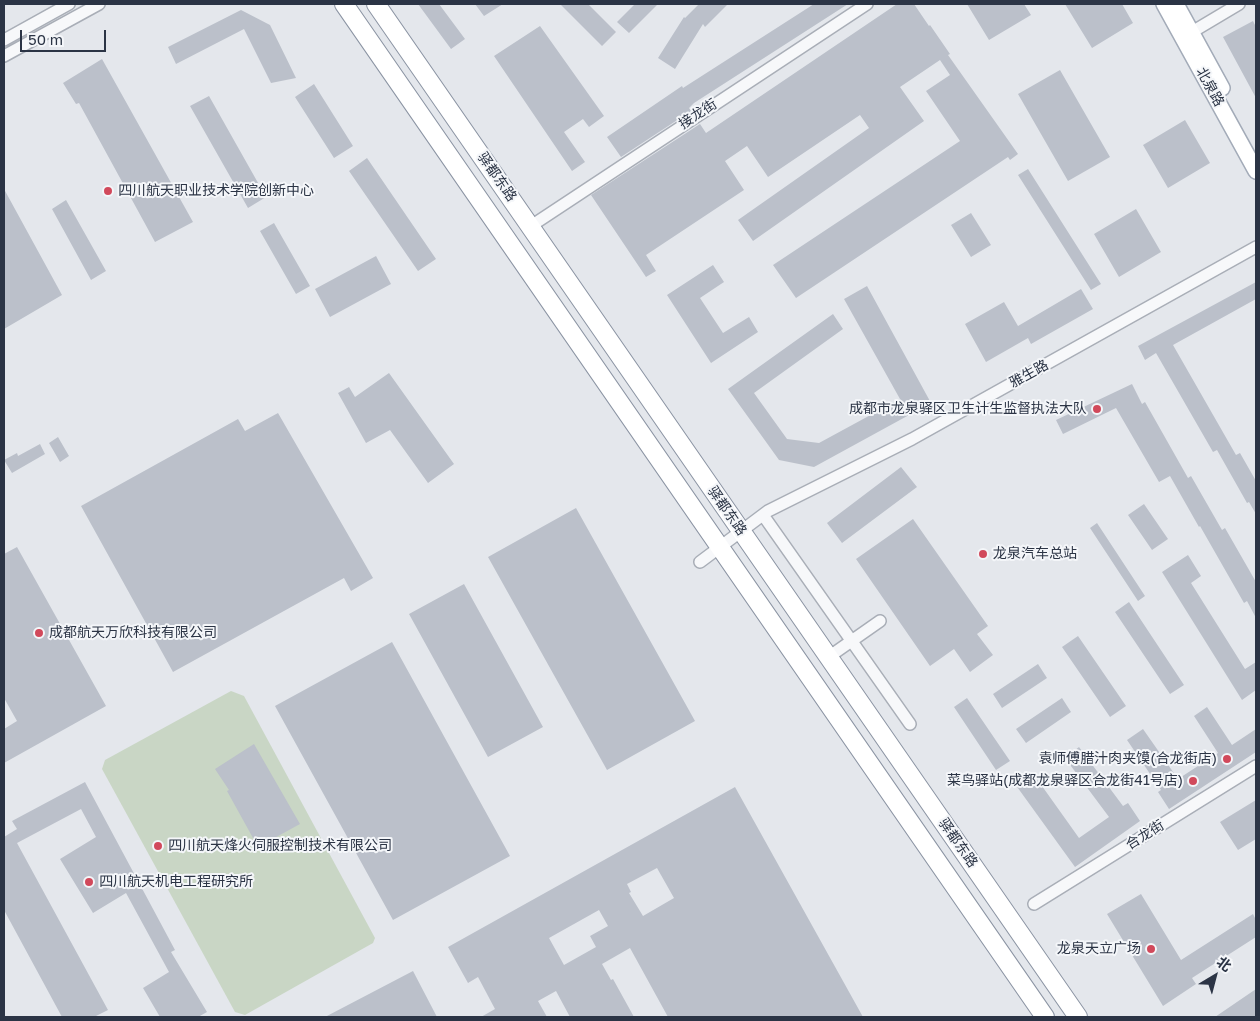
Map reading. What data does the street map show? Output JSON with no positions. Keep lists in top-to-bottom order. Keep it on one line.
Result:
{"streets":{"highway":["驿都东路"],"main road":["北泉路"],"street":["接龙街","雅生路","合龙街"]},"crossings":[["接龙街","驿都东路"],["驿都东路","雅生路"]],"places":["四川航天职业技术学院创新中心","成都市龙泉驿区卫生计生监督执法大队","龙泉汽车总站","成都航天万欣科技有限公司","袁师傅腊汁肉夹馍(合龙街店)","菜鸟驿站(成都龙泉驿区合龙街41号店)","四川航天烽火伺服控制技术有限公司","四川航天机电工程研究所","龙泉天立广场"],"scale_bar":"50 m","north":"top right"}
